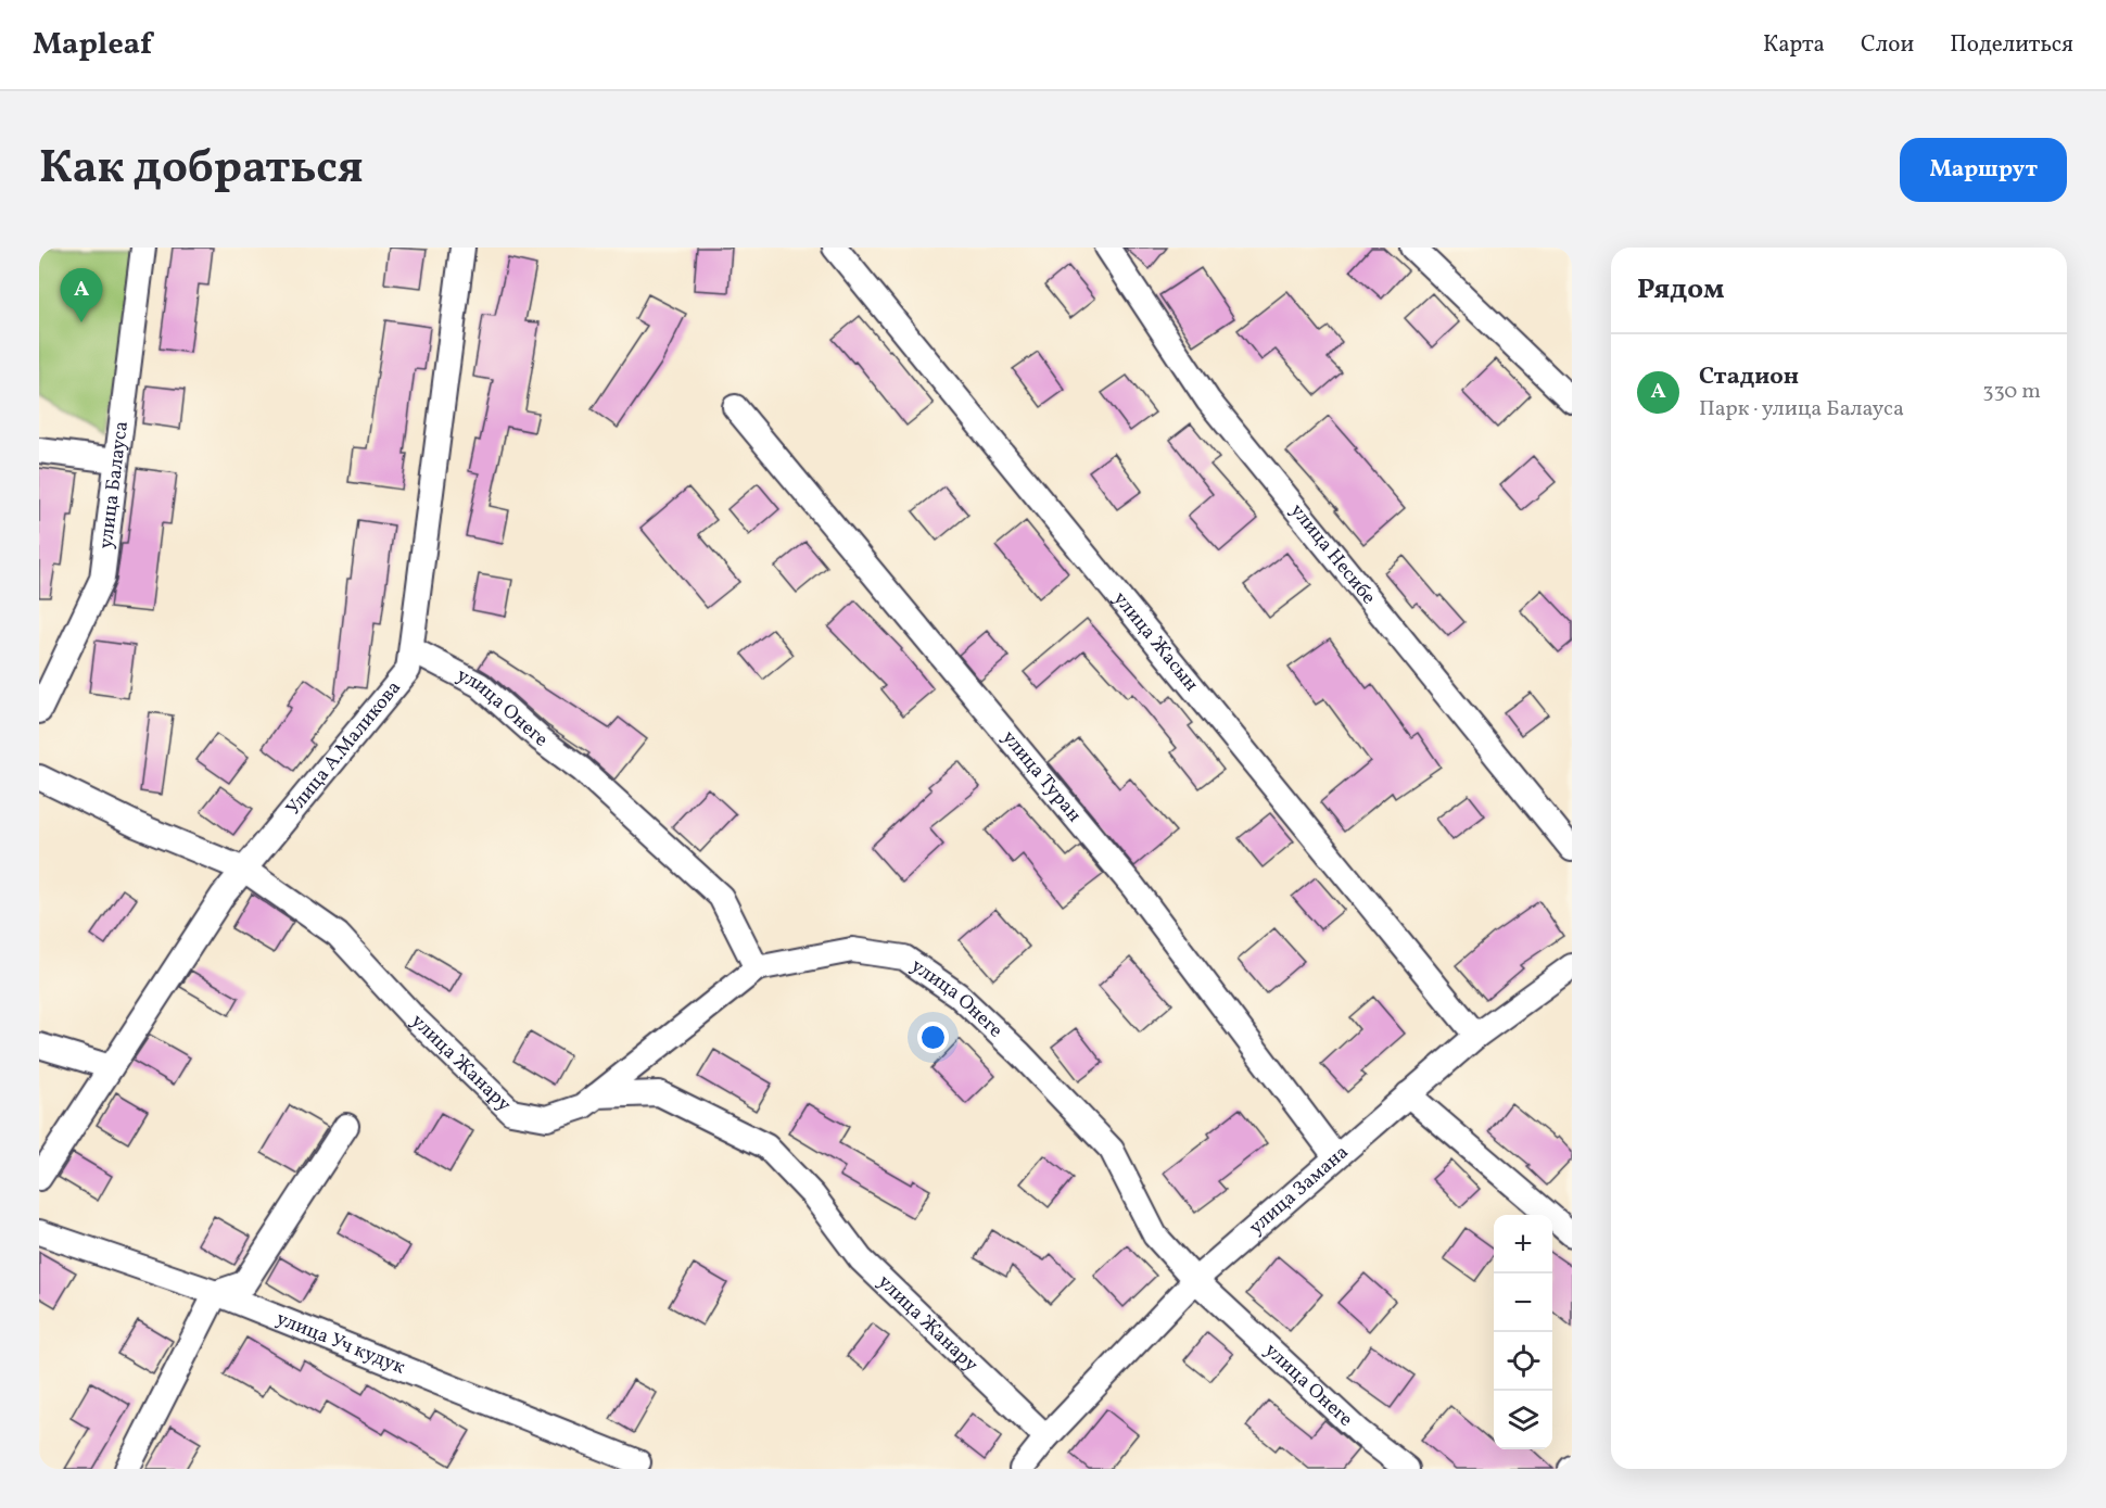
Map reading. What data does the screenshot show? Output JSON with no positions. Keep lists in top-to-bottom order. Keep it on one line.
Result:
{"streets":{"street":["улица Балауса","улица Несибе","улица Жасын","улица Онеге","Улица А.Маликова","улица Туран","улица Жанару","улица Замана","улица Уч кудук"]},"crossings":[["улица Жасын","улица Замана"],["улица Онеге","Улица А.Маликова"],["улица Онеге","улица Замана"],["Улица А.Маликова","улица Жанару"],["улица Туран","улица Замана"],["улица Жанару","улица Замана"]],"page":{"header":"Mapleaf","nav":["Карта","Слои","Поделиться"],"title":"Как добраться","buttons":"Маршрут","heading":"Рядом","pins":"A","list":[{"mark":"A","name":"Стадион","note":"Парк · улица Балауса","value":"330 m"}],"map_buttons":["+","−"]}}
